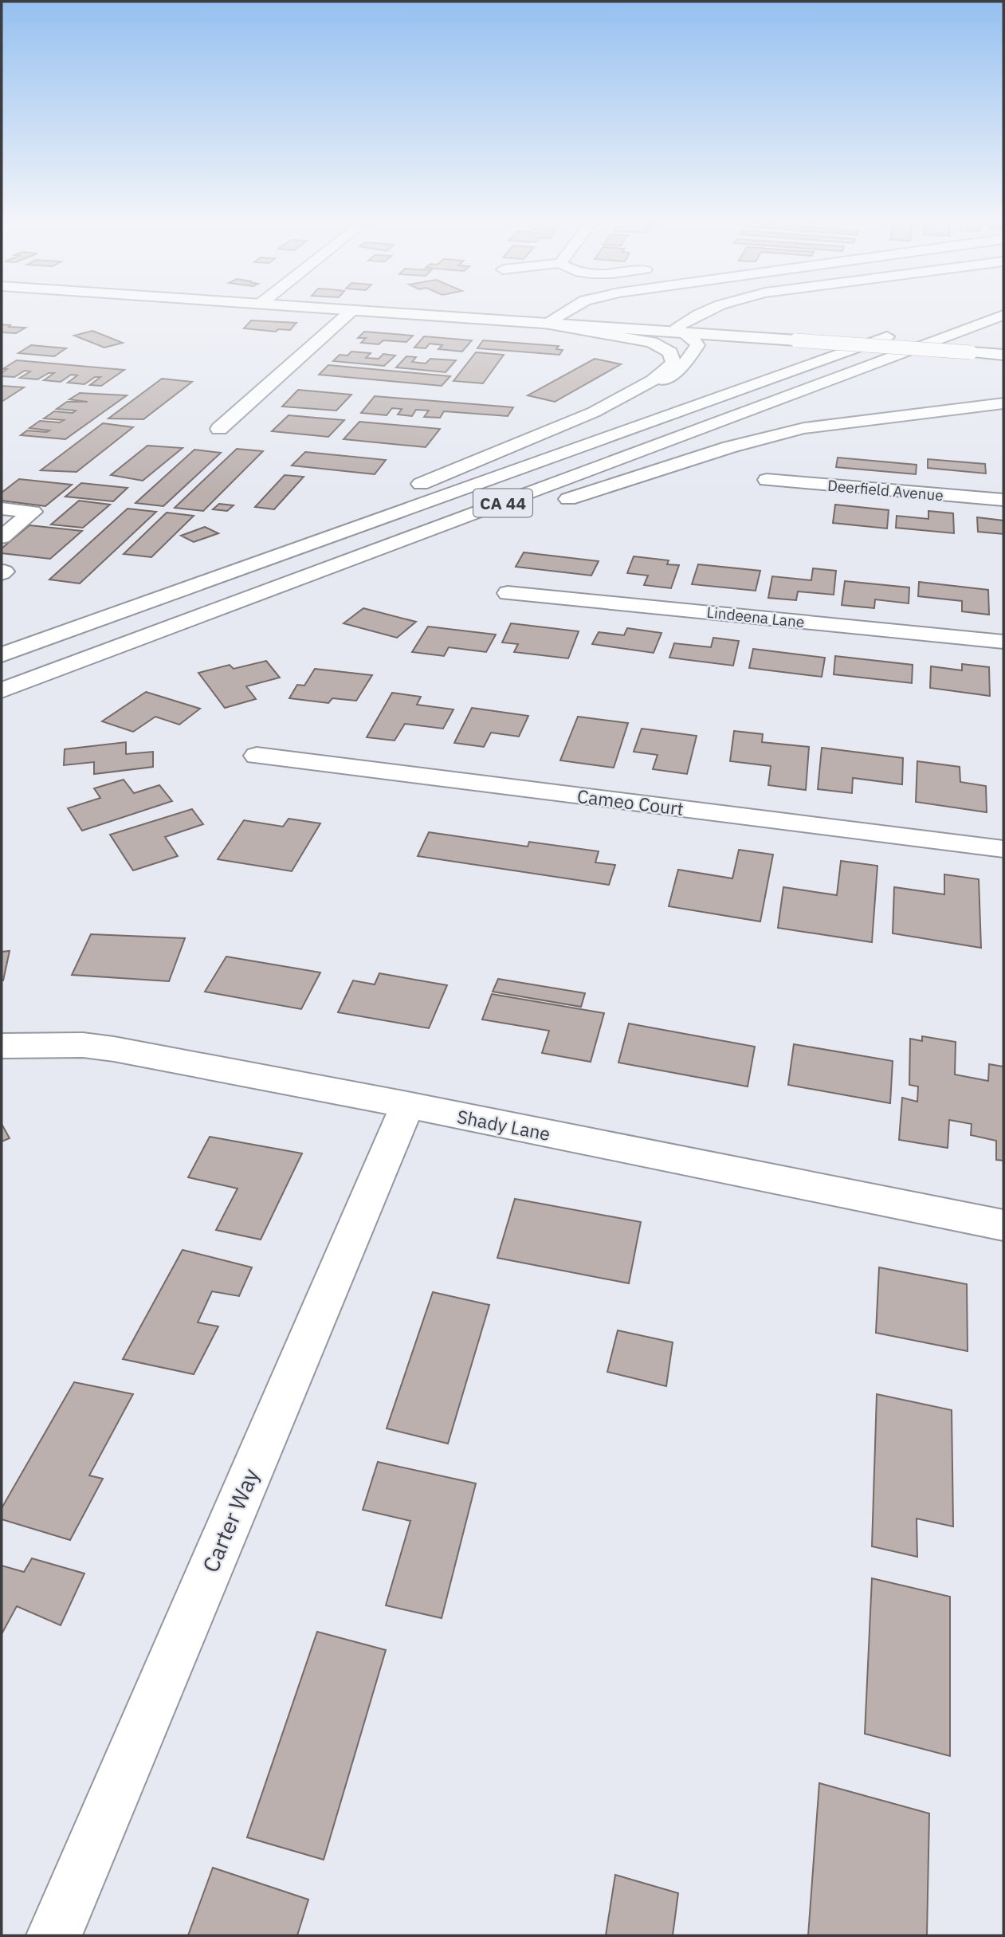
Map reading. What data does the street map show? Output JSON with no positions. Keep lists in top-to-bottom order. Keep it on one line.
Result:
{"streets":{"main road":["Deerfield Avenue","CA 44","Lindeena Lane","Cameo Court","Shady Lane","Carter Way"]},"crossings":[["Shady Lane","Carter Way"]]}
